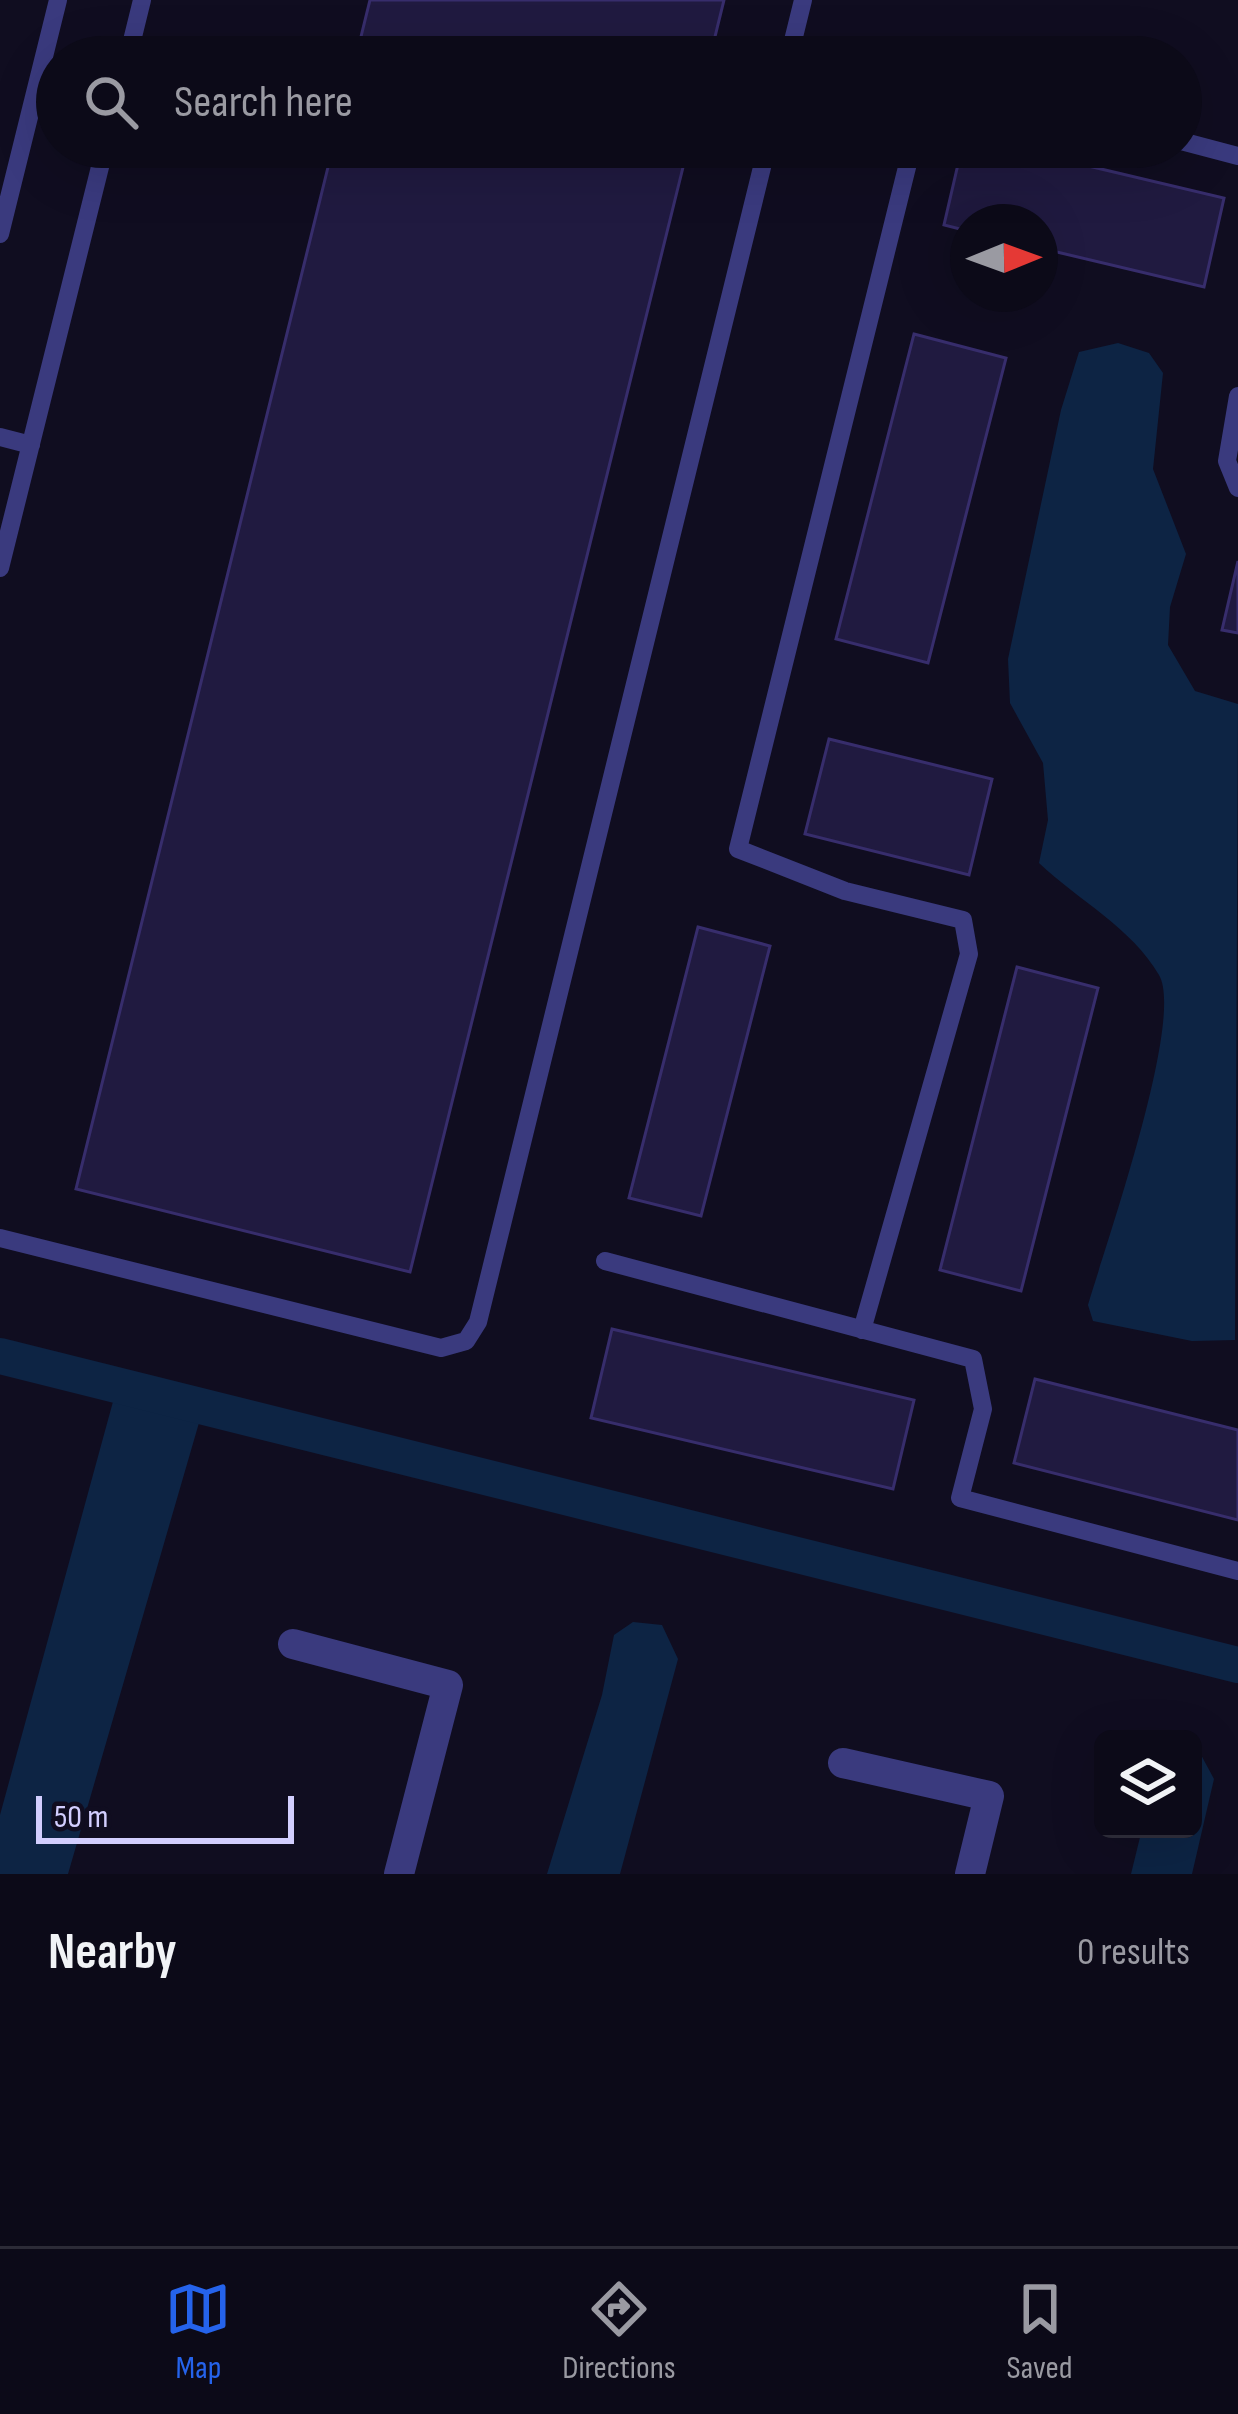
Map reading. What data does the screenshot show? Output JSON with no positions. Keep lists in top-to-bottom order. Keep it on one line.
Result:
{"scale_bar":"50 m","north":"right","page":{"search":"Search here","scale":"50 m","heading":["Nearby","0 results"],"nav":["Map","Directions","Saved"]}}
